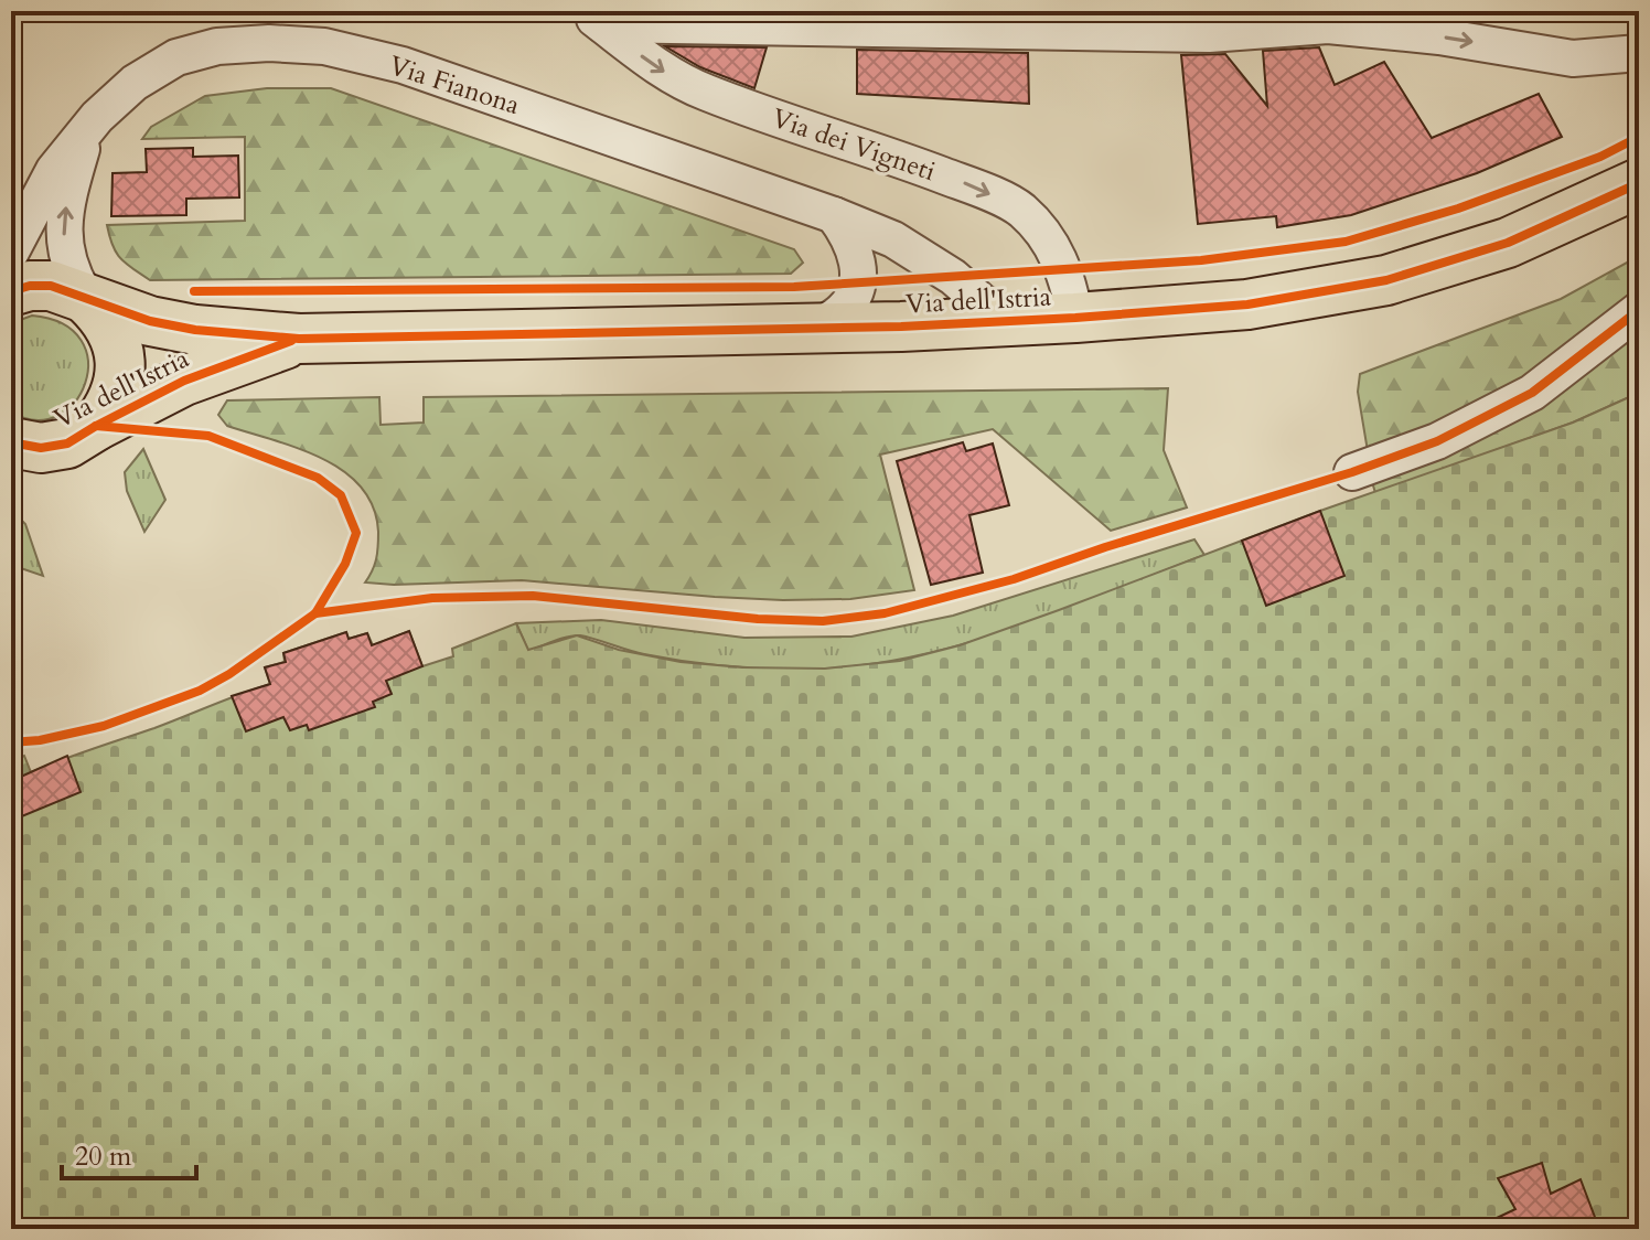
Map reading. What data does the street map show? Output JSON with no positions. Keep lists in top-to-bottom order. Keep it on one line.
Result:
{"streets":{"main road":["Via dell'Istria"],"street":["Via Fianona","Via dei Vigneti"]},"crossings":[["Via Fianona","Via dell'Istria"],["Via dei Vigneti","Via dell'Istria"]],"one_way":["Via dei Vigneti"],"scale_bar":"20 m"}
